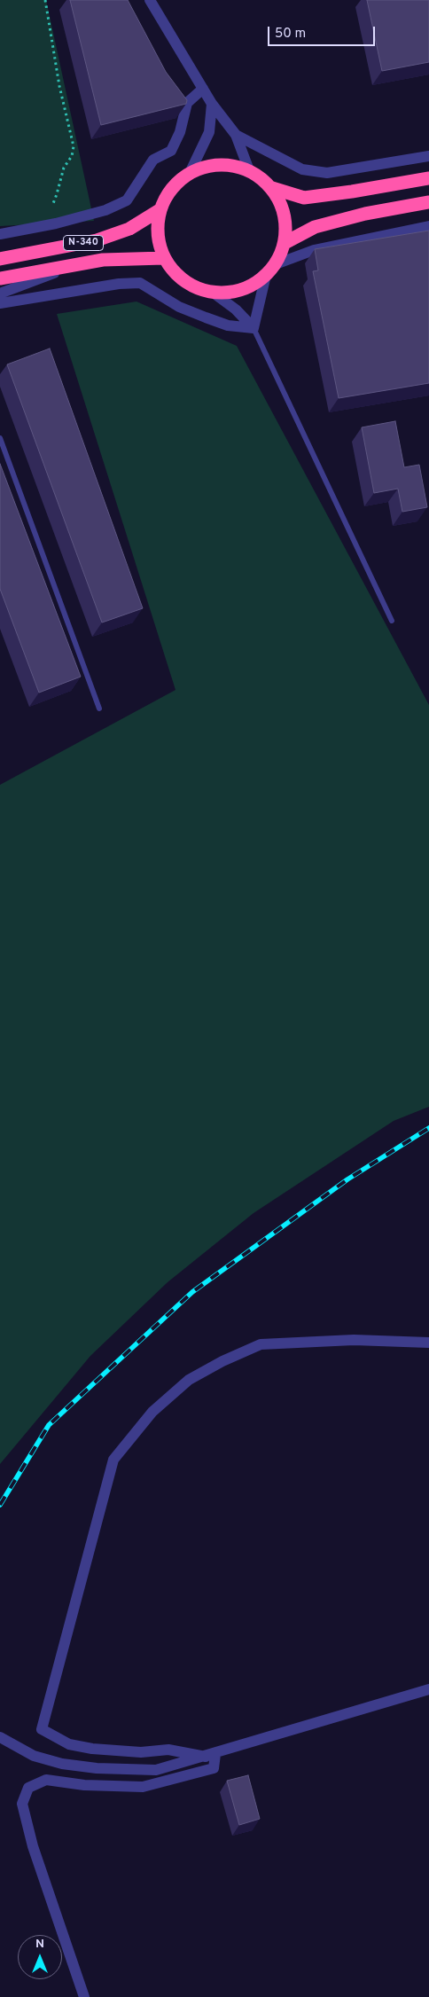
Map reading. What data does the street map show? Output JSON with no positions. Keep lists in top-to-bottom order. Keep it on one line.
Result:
{"streets":{"highway":["N-340"]},"scale_bar":"50 m","north":"top"}
